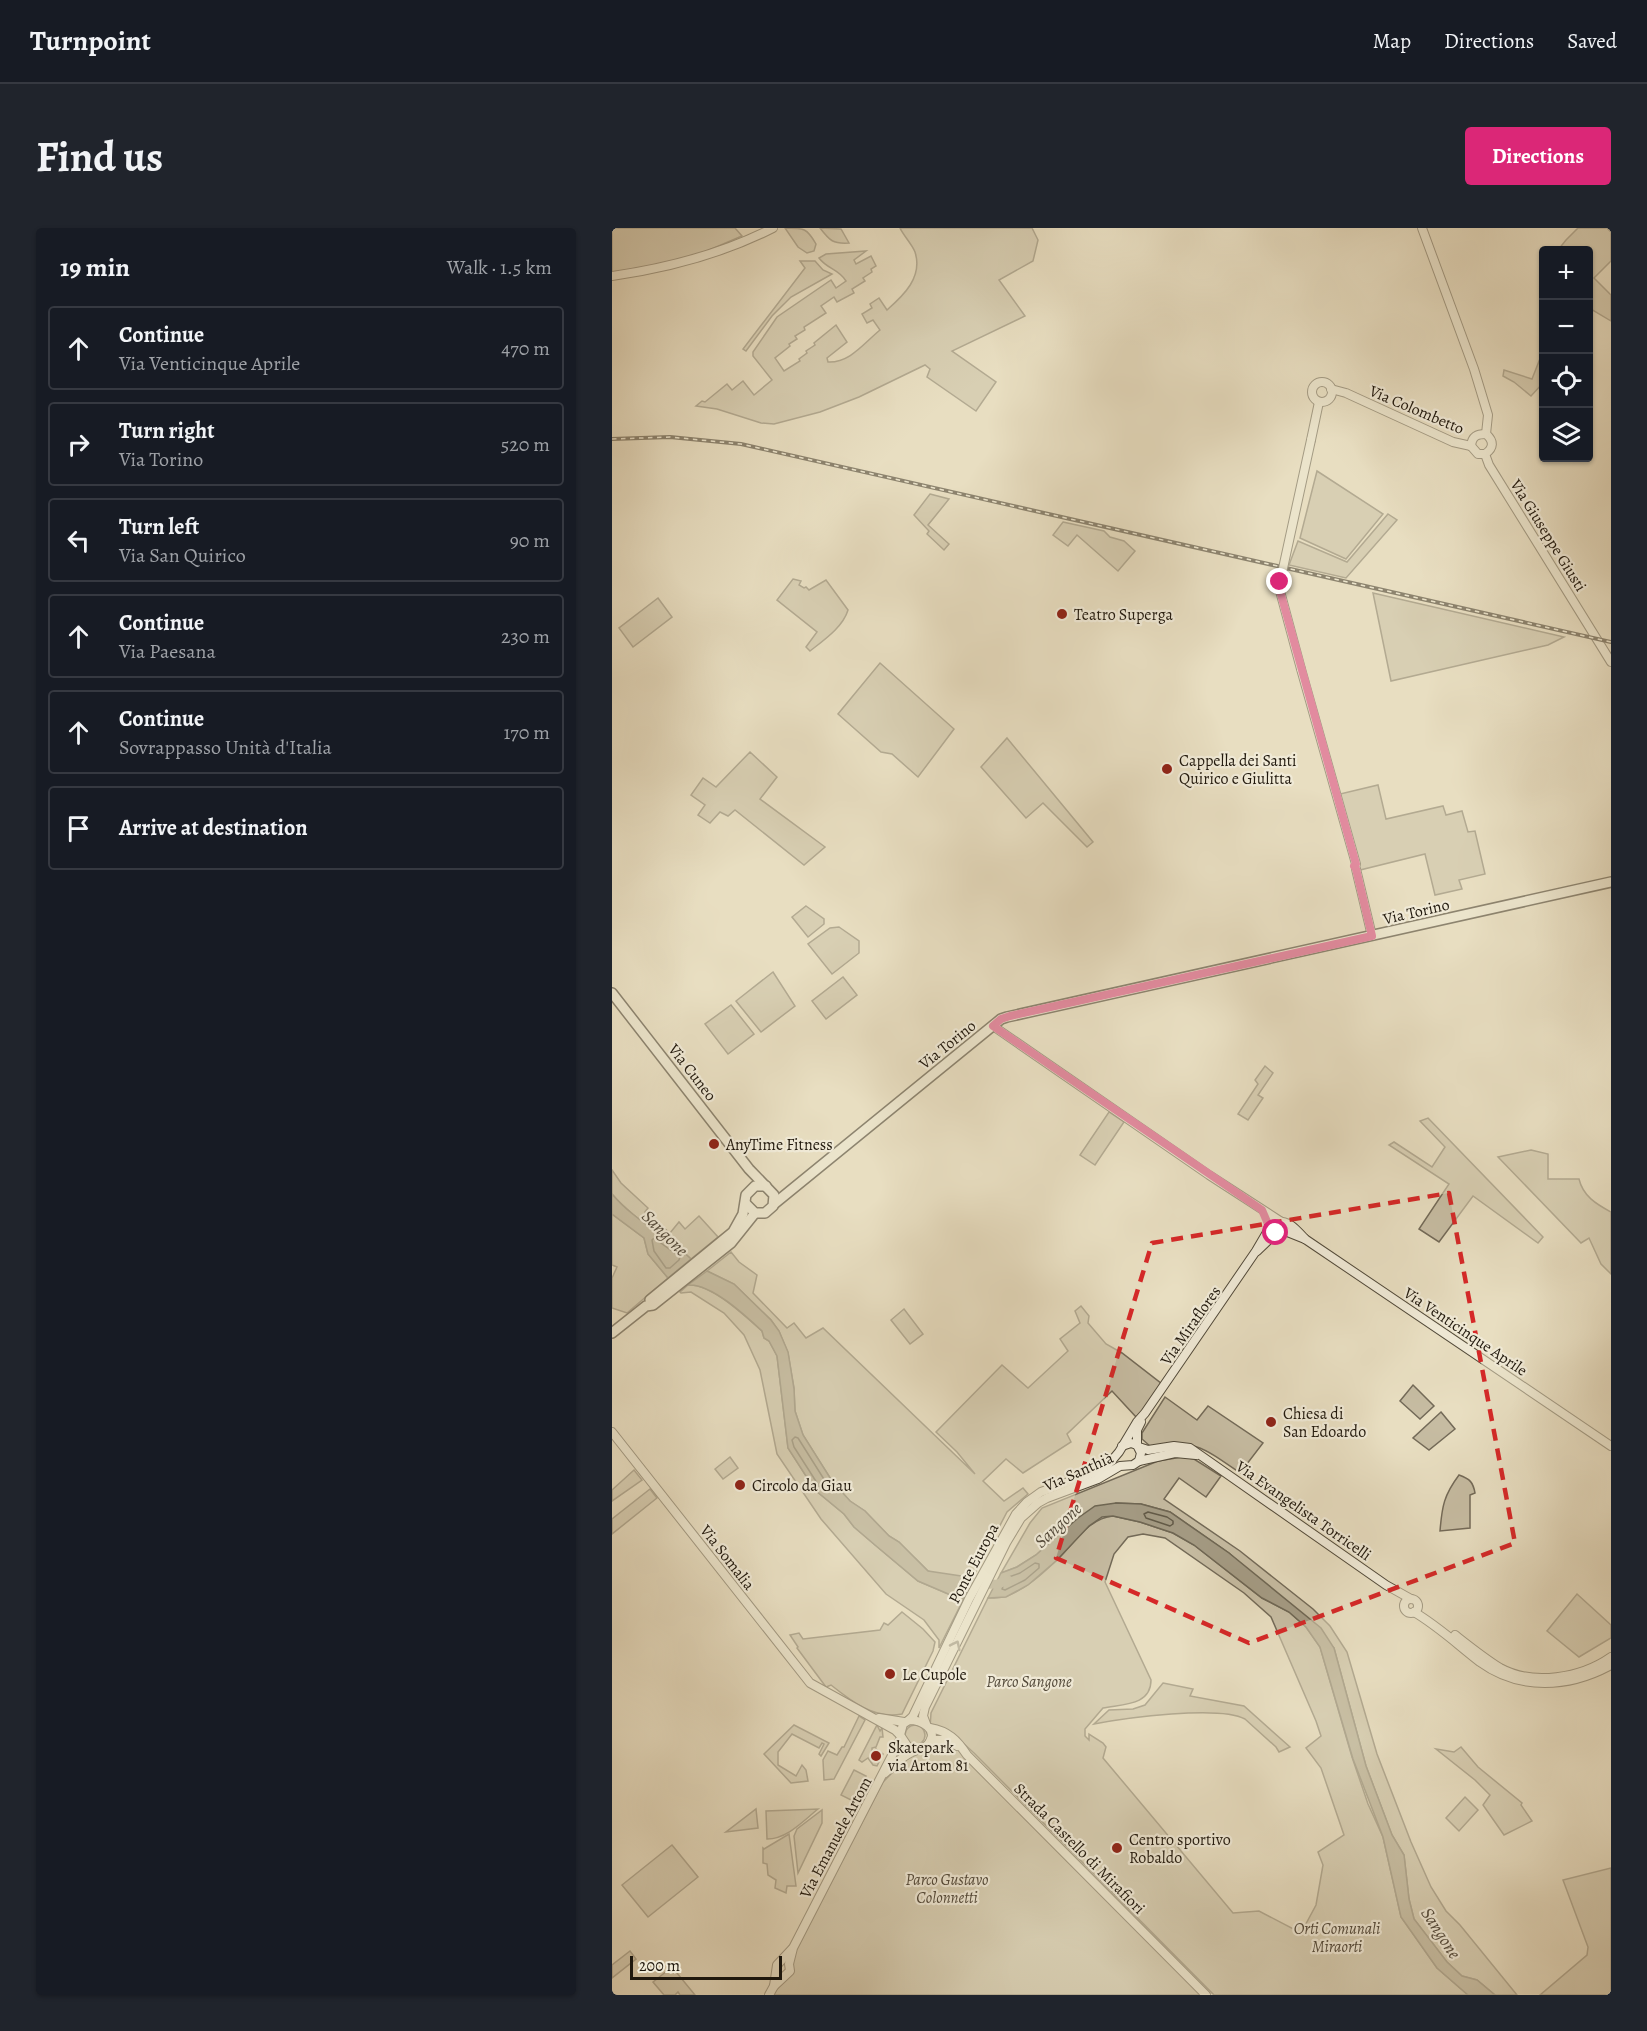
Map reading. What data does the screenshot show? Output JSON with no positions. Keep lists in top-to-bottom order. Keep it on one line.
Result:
{"streets":{"main road":["Via Torino","Via Cuneo"],"street":["Via Colombetto","Via Giuseppe Giusti","Via Miraflores","Via Venticinque Aprile","Via Santhià","Via Evangelista Torricelli","Via Somalia","Ponte Europa","Via Emanuele Artom","Strada Castello di Mirafiori"]},"crossings":[["Via Colombetto","Via Giuseppe Giusti"],["Via Torino","Via Cuneo"],["Via Miraflores","Via Venticinque Aprile"],["Via Miraflores","Via Santhià"],["Via Miraflores","Via Evangelista Torricelli"],["Via Santhià","Via Evangelista Torricelli"],["Via Santhià","Ponte Europa"],["Via Emanuele Artom","Strada Castello di Mirafiori"]],"water":["Sangone"],"parks":["Parco Sangone","Parco Gustavo Colonnetti","Orti Comunali Miraorti"],"places":["Teatro Superga","Cappella dei Santi Quirico e Giulitta","AnyTime Fitness","Chiesa di San Edoardo","Circolo da Giau","Le Cupole","Skatepark via Artom 81","Centro sportivo Robaldo"],"scale_bar":"200 m","page":{"header":"Turnpoint","nav":["Map","Directions","Saved"],"buttons":"Directions","title":"Find us","heading":["19 min","Walk · 1.5 km"],"map_buttons":["+","−"],"list":[["Continue","Via Venticinque Aprile","470 m"],["Turn right","Via Torino","520 m"],["Turn left","Via San Quirico","90 m"],["Continue","Via Paesana","230 m"],["Continue","Sovrappasso Unità d'Italia","170 m"],"Arrive at destination"],"scale":"200 m"}}
